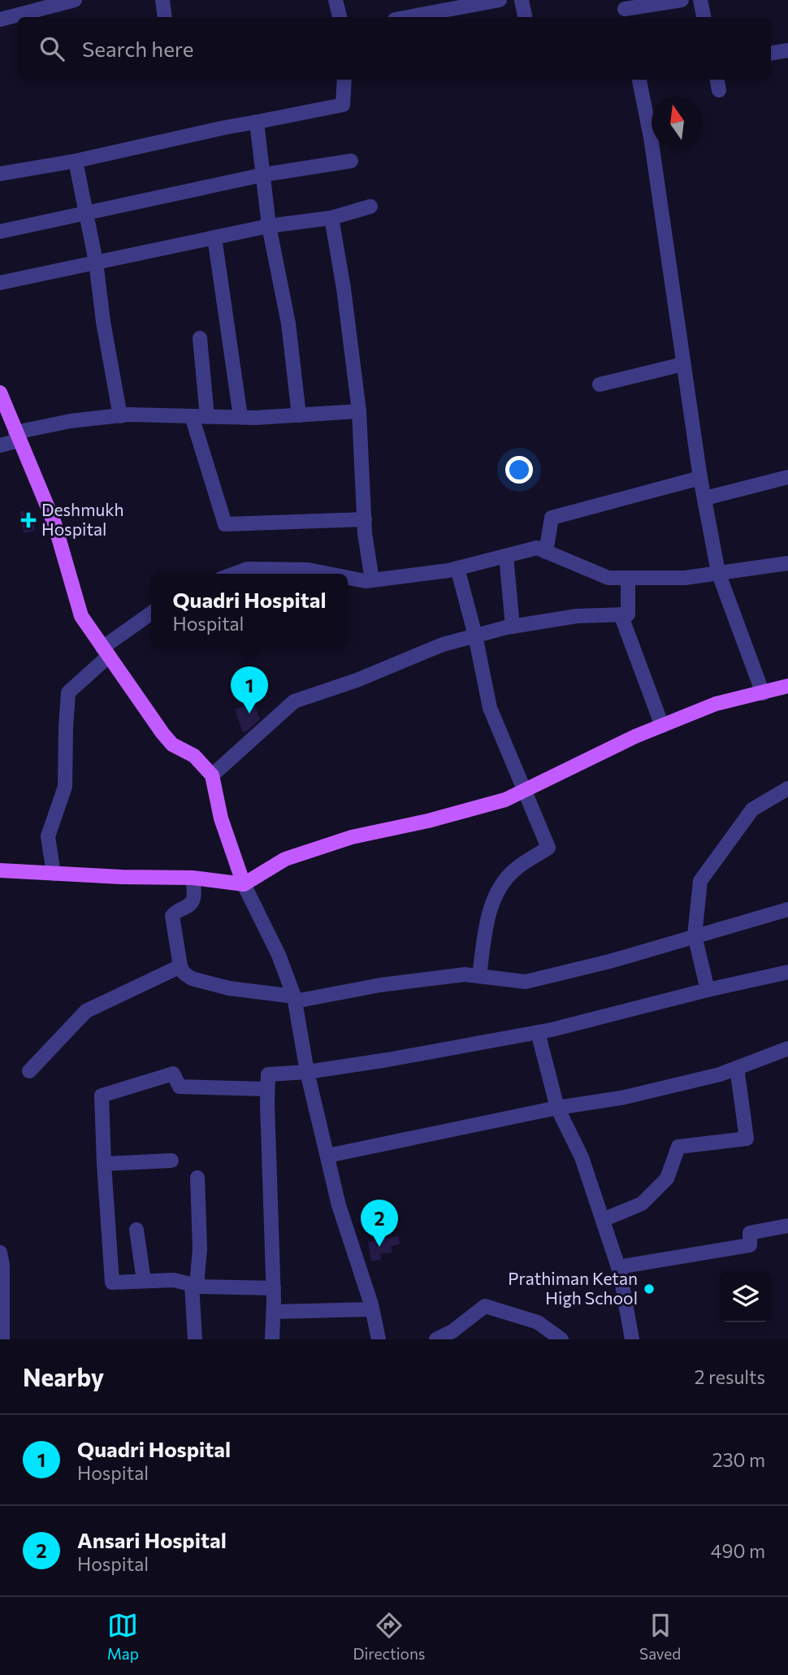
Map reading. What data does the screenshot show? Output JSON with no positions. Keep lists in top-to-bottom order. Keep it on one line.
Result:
{"places":{"health":["Deshmukh Hospital"],"other":["Prathiman Ketan High School"]},"north":"top","page":{"search":"Search here","popup":["Quadri Hospital","Hospital"],"pins":["1","2"],"heading":["Nearby","2 results"],"list":[{"mark":"1","name":"Quadri Hospital","note":"Hospital","value":"230 m"},{"mark":"2","name":"Ansari Hospital","note":"Hospital","value":"490 m"}],"nav":["Map","Directions","Saved"]}}
